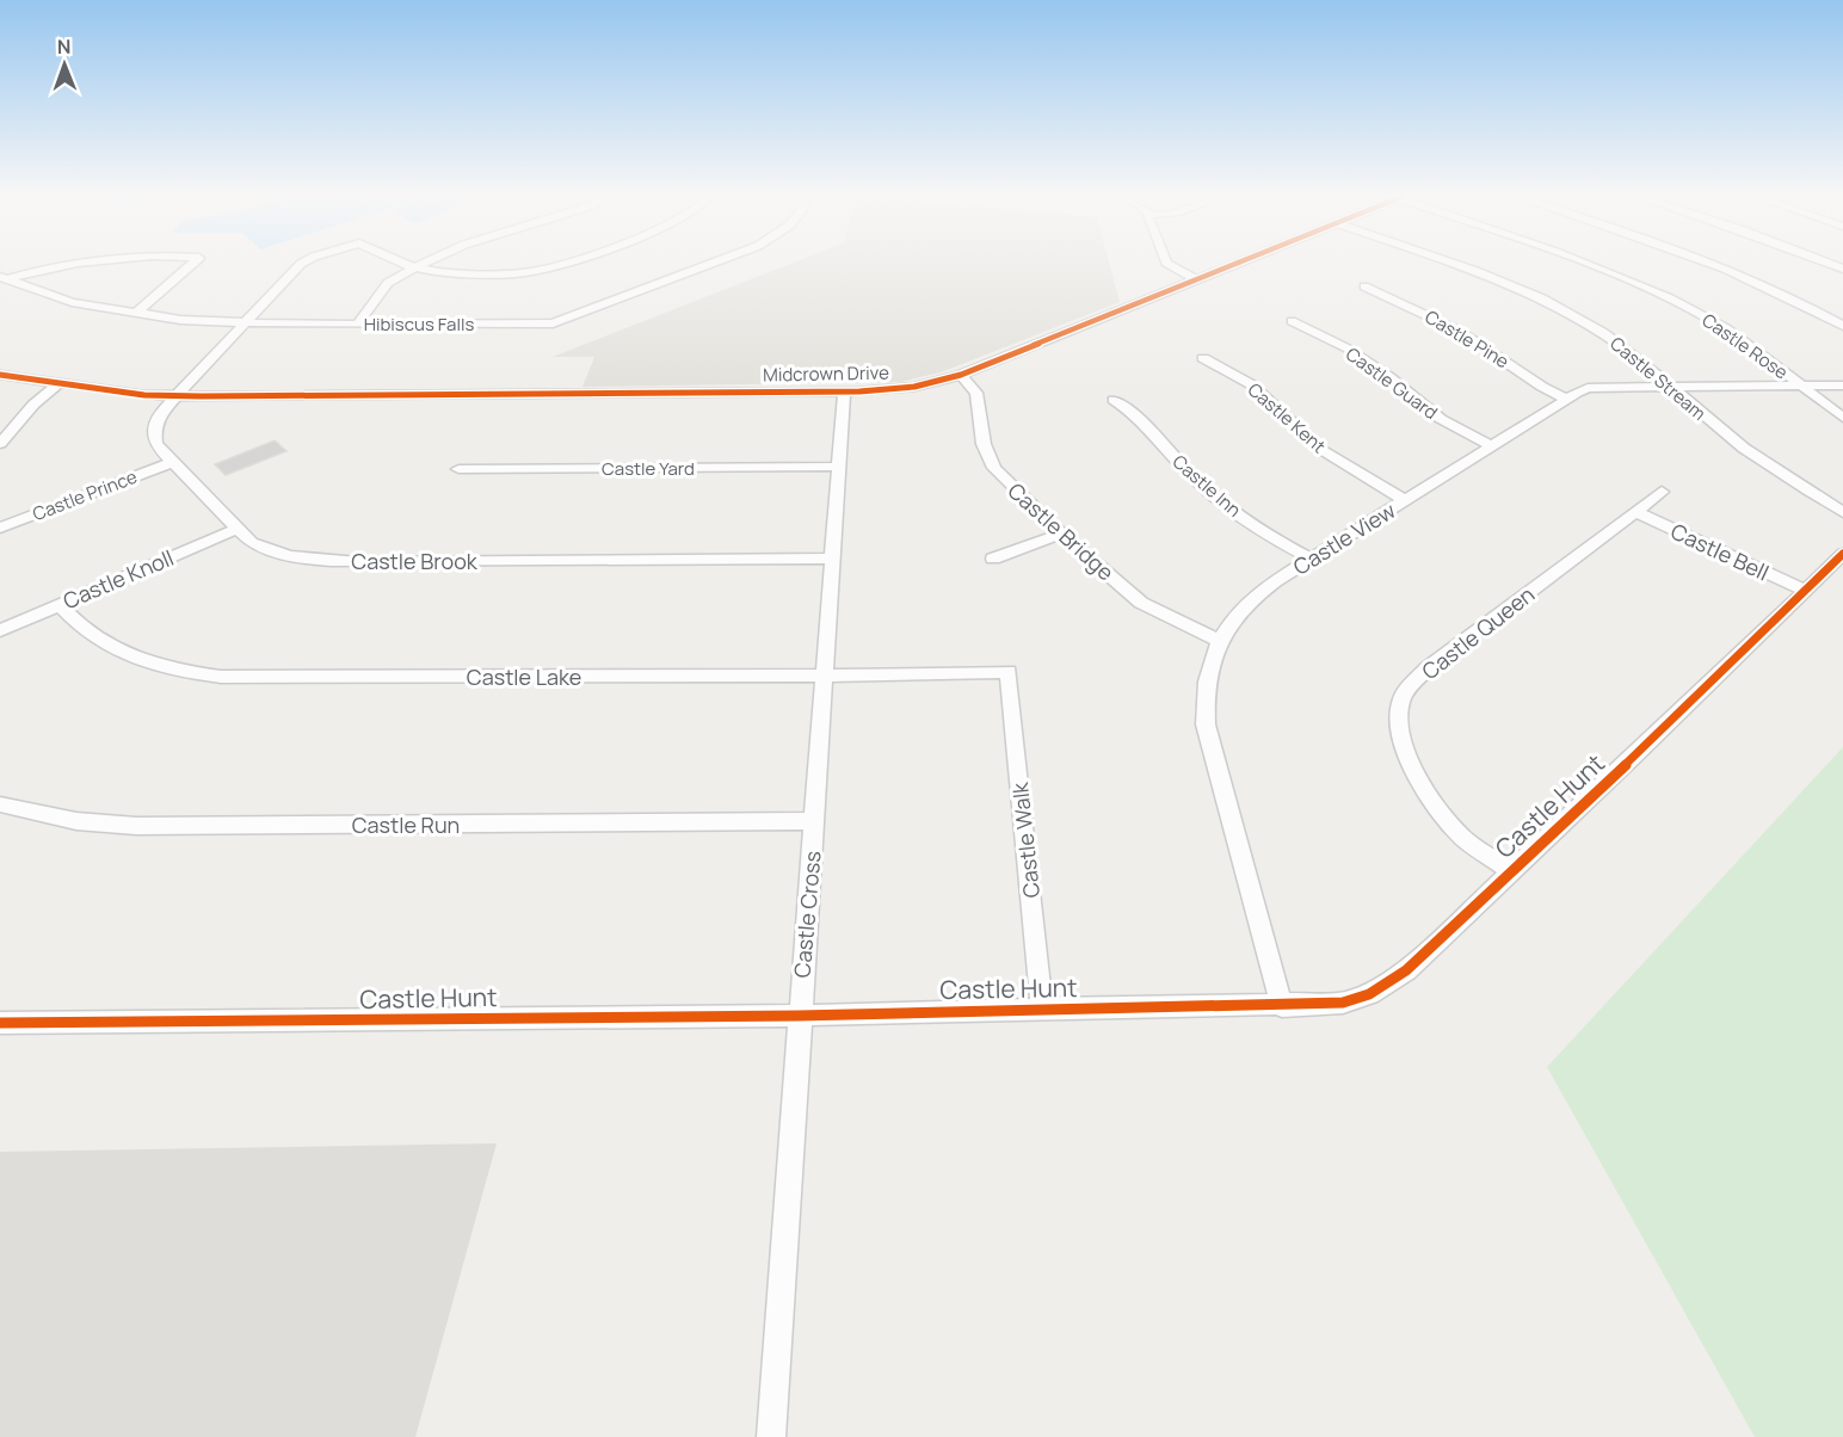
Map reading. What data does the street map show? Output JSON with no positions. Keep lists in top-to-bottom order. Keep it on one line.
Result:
{"streets":{"street":["Hibiscus Falls","Castle Pine","Castle Rose","Midcrown Drive","Castle Stream","Castle Guard","Castle Kent","Castle Yard","Castle Inn","Castle Prince","Castle Bridge","Castle View","Castle Bell","Castle Brook","Castle Knoll","Castle Queen","Castle Lake","Castle Hunt","Castle Run","Castle Walk","Castle Cross"]},"crossings":[["Hibiscus Falls","Castle Brook"],["Castle Pine","Castle View"],["Castle Rose","Castle View"],["Midcrown Drive","Castle Bridge"],["Midcrown Drive","Castle Brook"],["Midcrown Drive","Castle Cross"],["Castle Stream","Castle View"],["Castle Guard","Castle View"],["Castle Kent","Castle View"],["Castle Yard","Castle Cross"],["Castle Inn","Castle View"],["Castle Prince","Castle Brook"],["Castle Bridge","Castle View"],["Castle View","Castle Hunt"],["Castle Bell","Castle Queen"],["Castle Bell","Castle Hunt"],["Castle Brook","Castle Knoll"],["Castle Brook","Castle Cross"],["Castle Knoll","Castle Lake"],["Castle Queen","Castle Hunt"],["Castle Lake","Castle Walk"],["Castle Lake","Castle Cross"],["Castle Hunt","Castle Walk"],["Castle Hunt","Castle Cross"],["Castle Run","Castle Cross"]],"north":"top"}
